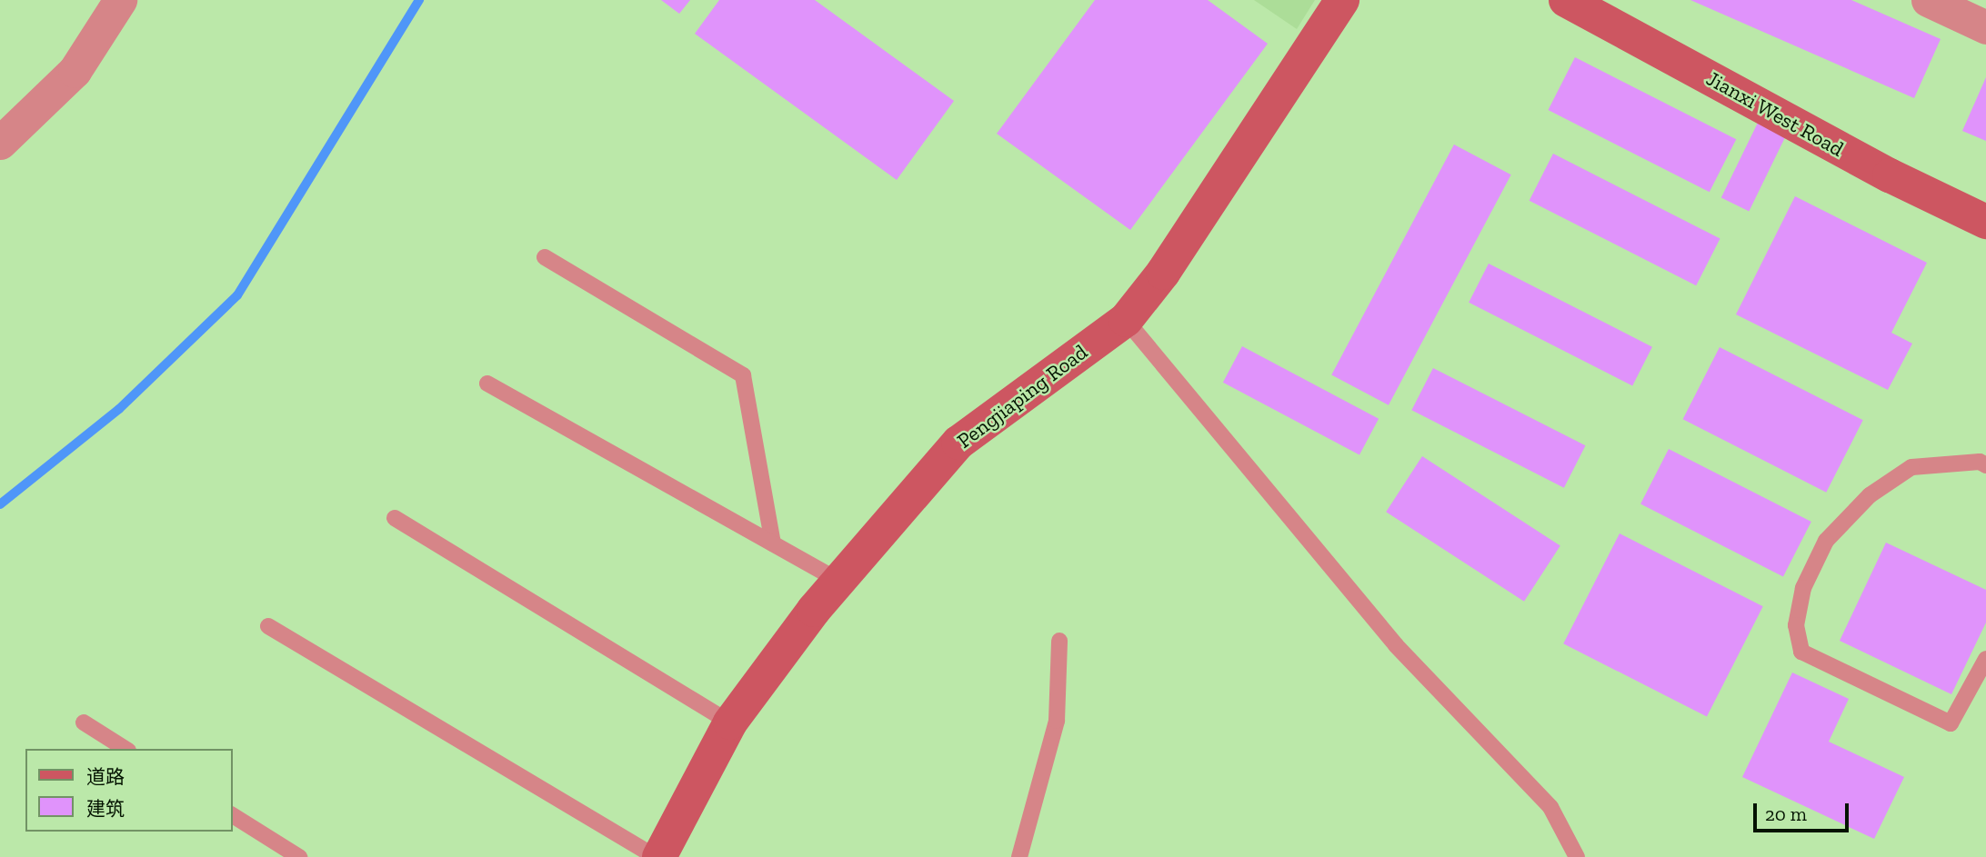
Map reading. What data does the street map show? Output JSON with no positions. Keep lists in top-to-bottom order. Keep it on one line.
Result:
{"streets":{"street":["Jianxi West Road","Pengjiaping Road"]},"legend":["道路","建筑"],"scale_bar":"20 m"}
